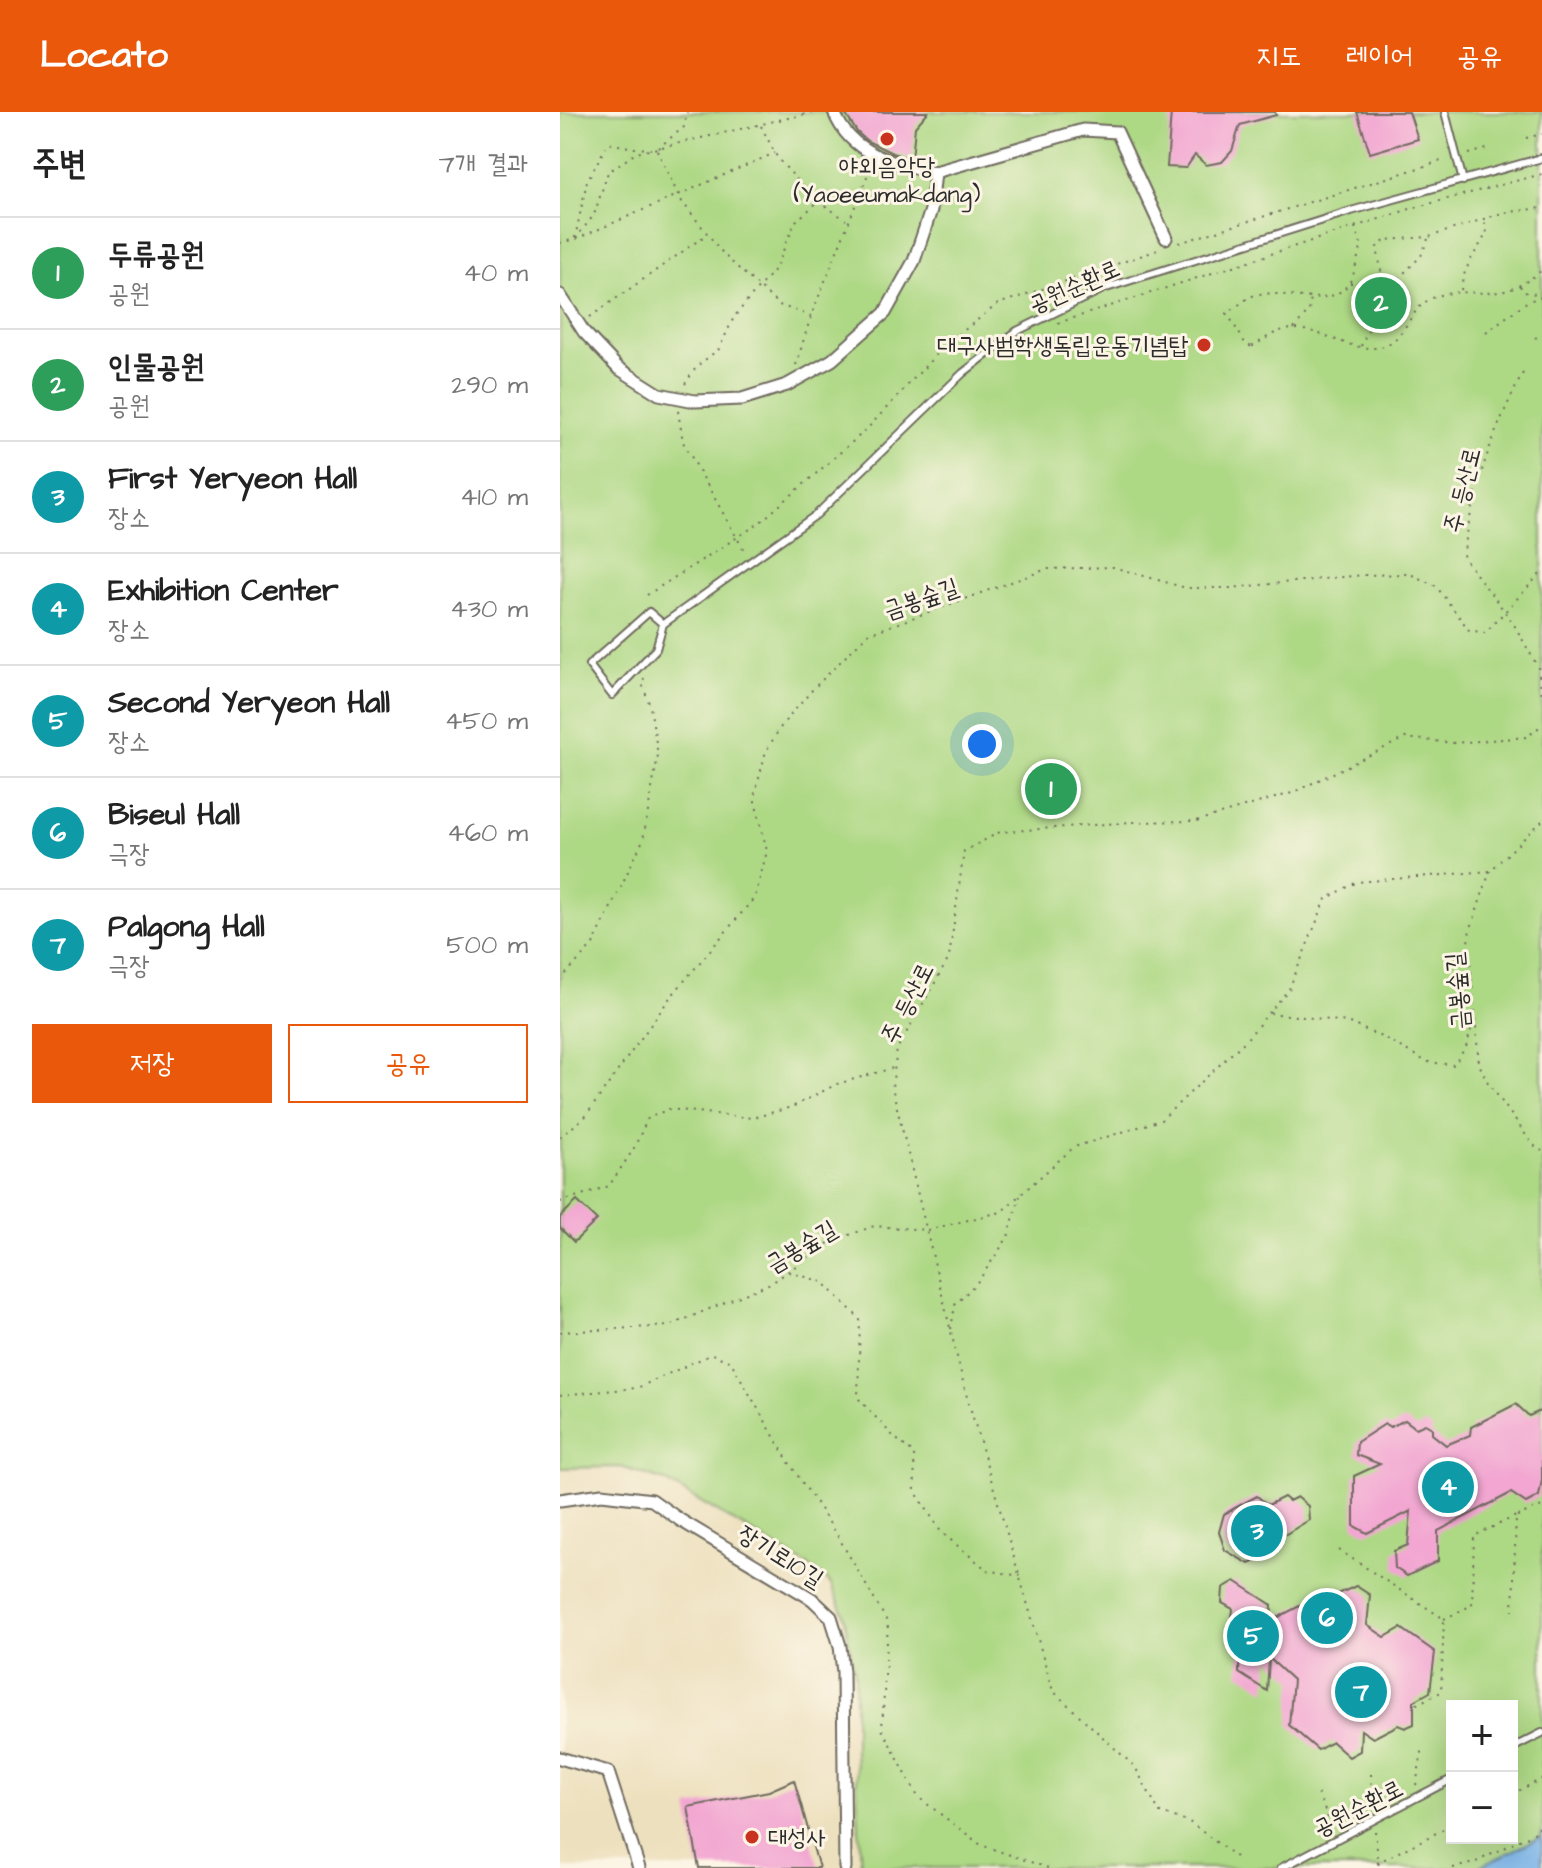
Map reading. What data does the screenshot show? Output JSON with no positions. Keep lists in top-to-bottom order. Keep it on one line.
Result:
{"streets":{"street":["장기로10길"],"lane":["공원순환로"],"path":["주 등산로","금봉숲길"]},"crossings":[["주 등산로","금봉숲길"]],"places":["야외음악당 (Yaoeeumakdang)","대구사범학생독립운동기념탑","대성사"],"page":{"header":"Locato","nav":["지도","레이어","공유"],"heading":["주변","7개 결과"],"list":[{"mark":"1","name":"두류공원","note":"공원","value":"40 m"},{"mark":"2","name":"인물공원","note":"공원","value":"290 m"},{"mark":"3","name":"First Yeryeon Hall","note":"장소","value":"410 m"},{"mark":"4","name":"Exhibition Center","note":"장소","value":"430 m"},{"mark":"5","name":"Second Yeryeon Hall","note":"장소","value":"450 m"},{"mark":"6","name":"Biseul Hall","note":"극장","value":"460 m"},{"mark":"7","name":"Palgong Hall","note":"극장","value":"500 m"}],"pins":["2","1","4","3","6","5","7"],"buttons":["저장","공유"],"map_buttons":["+","−"]}}
